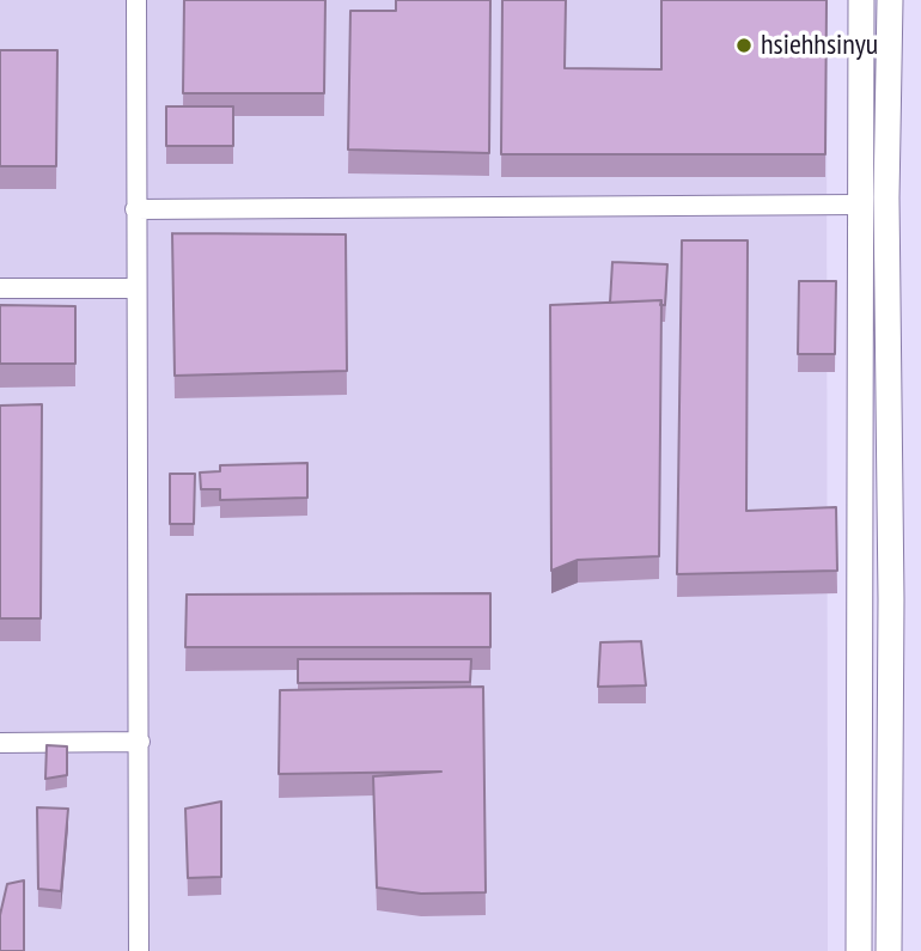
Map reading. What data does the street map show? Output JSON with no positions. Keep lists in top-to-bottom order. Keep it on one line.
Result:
{"places":["hsiehhsinyu"]}
